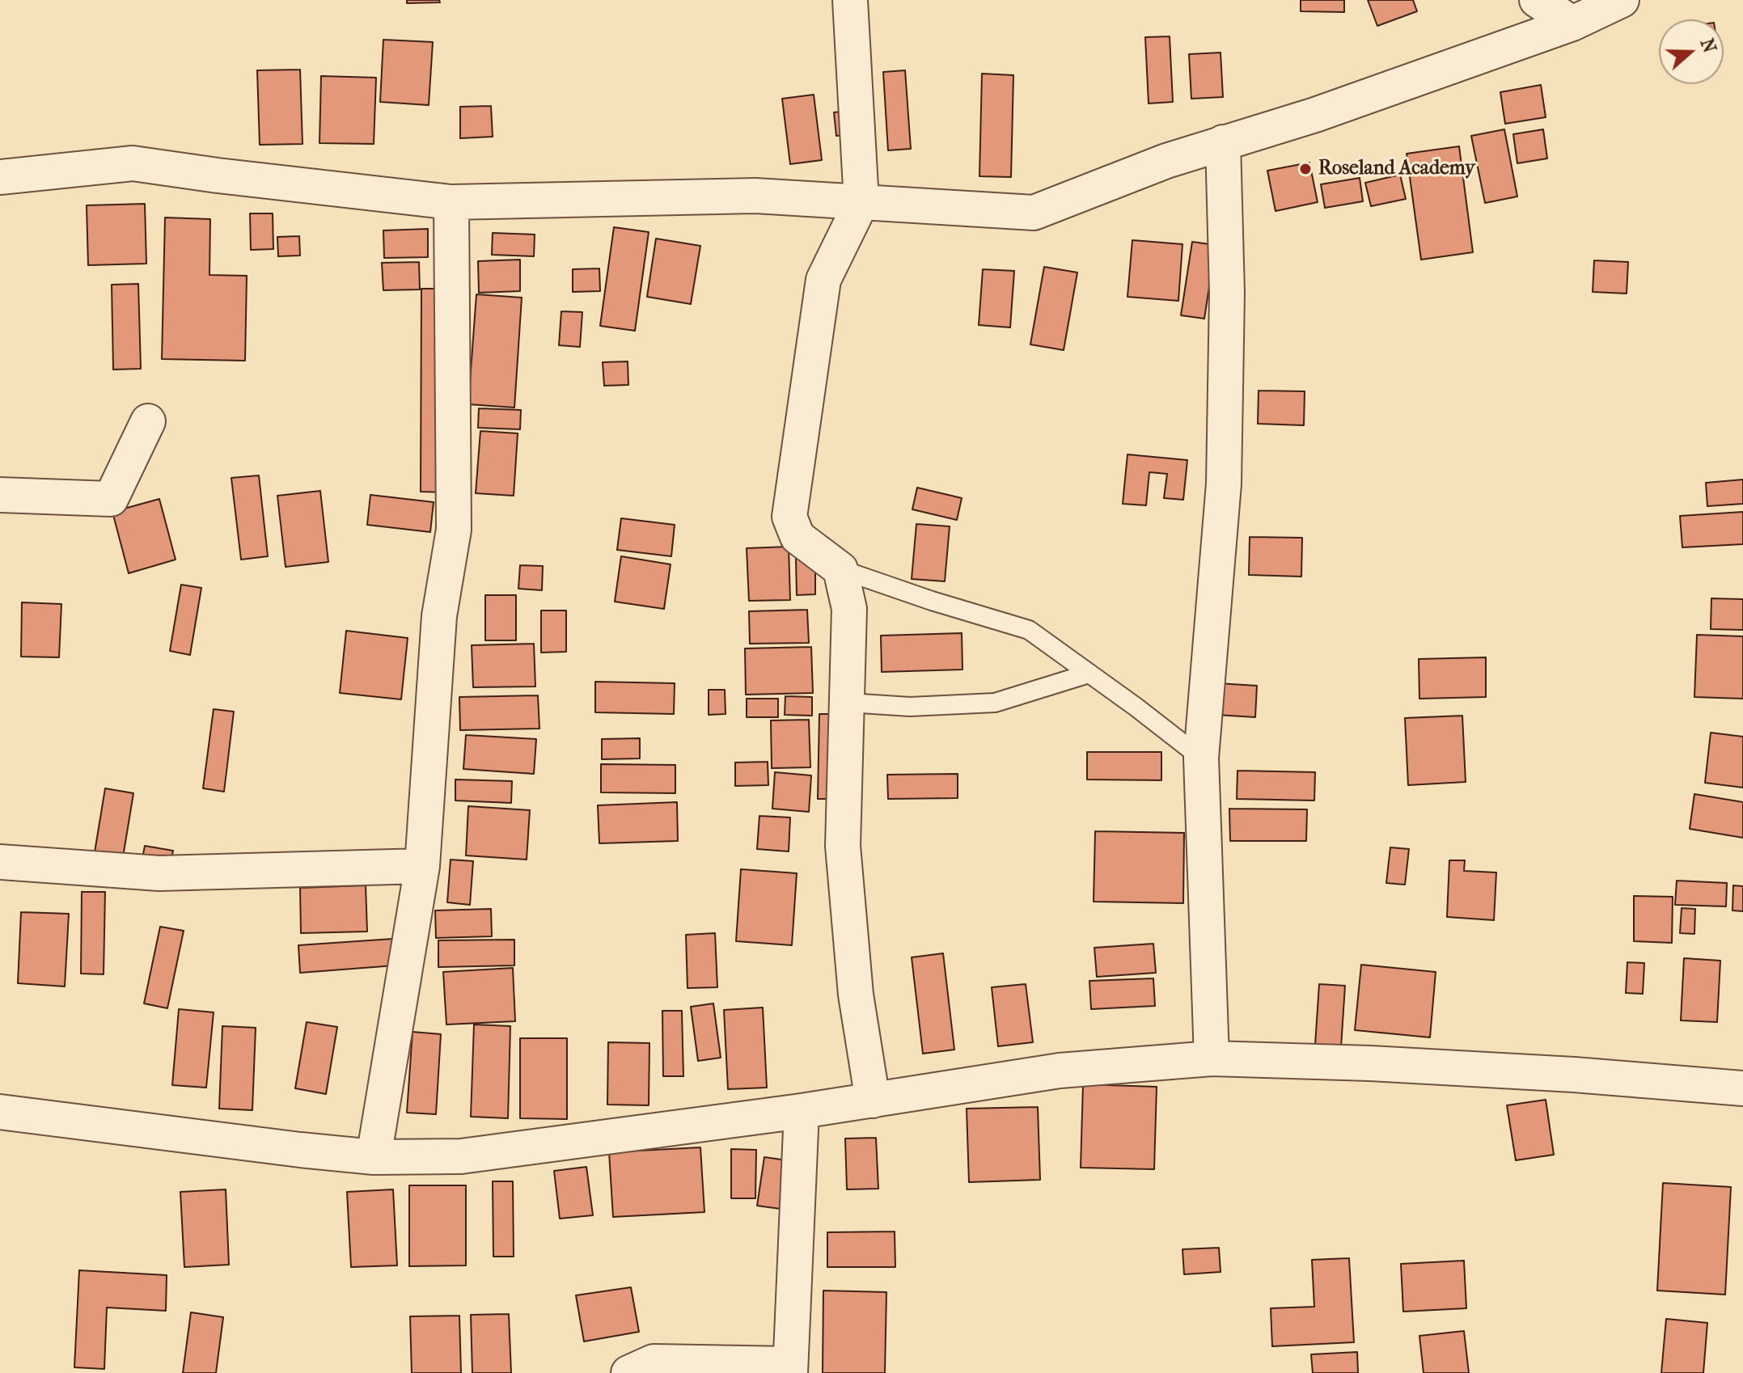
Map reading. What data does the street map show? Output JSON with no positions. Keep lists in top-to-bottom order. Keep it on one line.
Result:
{"places":["Roseland Academy"],"north":"right"}
